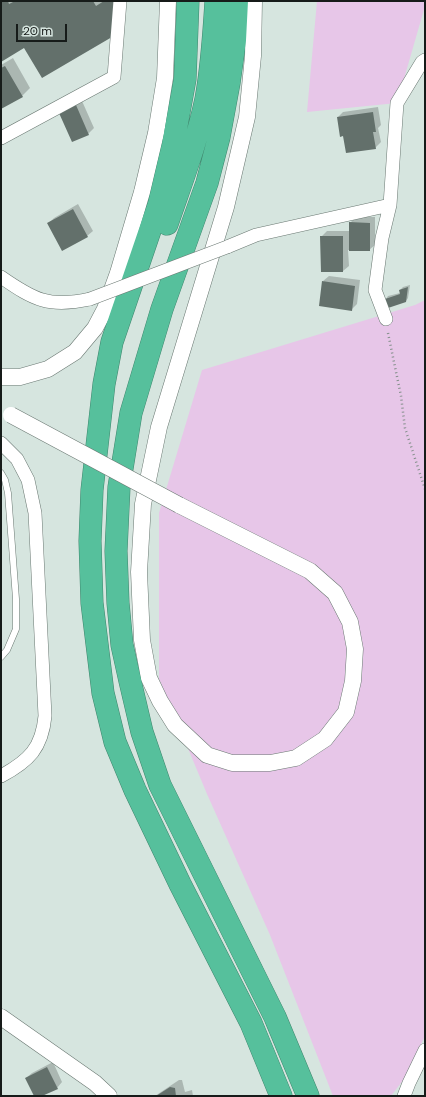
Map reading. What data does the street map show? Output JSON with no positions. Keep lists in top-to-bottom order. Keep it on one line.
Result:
{"scale_bar":"20 m"}
